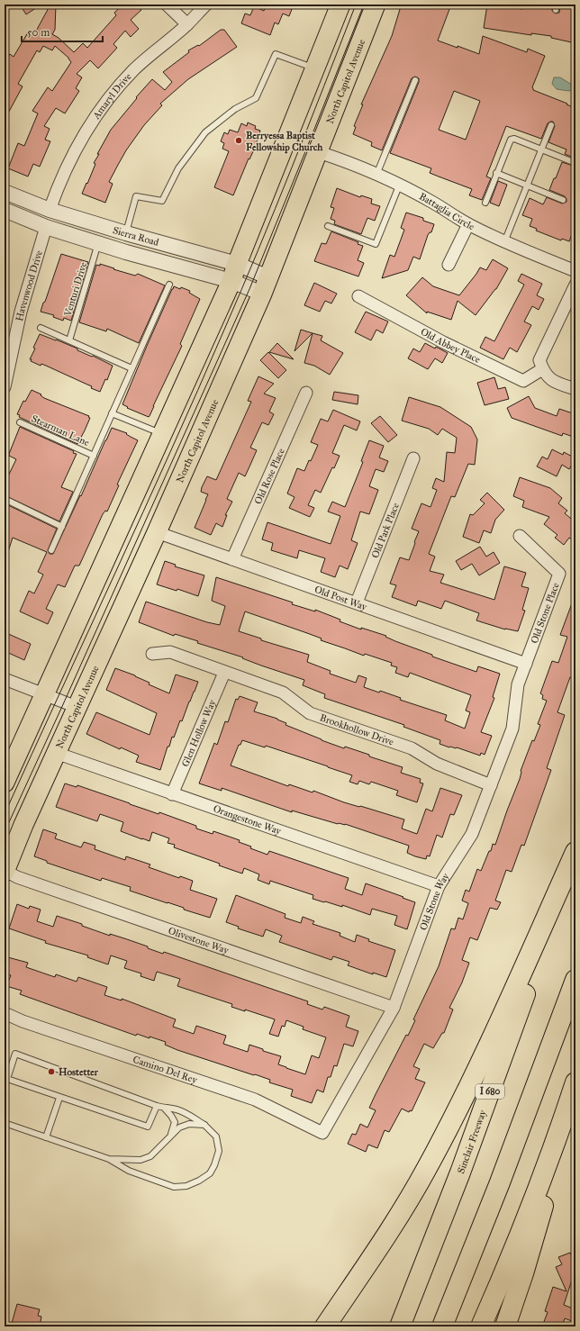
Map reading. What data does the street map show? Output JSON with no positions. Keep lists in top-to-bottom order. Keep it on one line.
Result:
{"streets":{"highway":["I 680","Sinclair Freeway"],"main road":["North Capitol Avenue"],"street":["Amaryl Drive","Battaglia Circle","Sierra Road","Havenwood Drive","Old Abbey Place","Old Rose Place","Old Park Place","Old Post Way","Old Stone Place","Brookhollow Drive","Glen Hollow Way","Orangestone Way","Old Stone Way","Olivestone Way","Camino Del Rey"],"lane":["Venturi Drive","Stearman Lane"]},"crossings":[["North Capitol Avenue","Battaglia Circle"],["North Capitol Avenue","Sierra Road"],["North Capitol Avenue","Old Post Way"],["North Capitol Avenue","Orangestone Way"],["North Capitol Avenue","Olivestone Way"],["Amaryl Drive","Sierra Road"],["Sierra Road","Havenwood Drive"],["Sierra Road","Venturi Drive"],["Old Rose Place","Old Post Way"],["Old Park Place","Old Post Way"],["Old Post Way","Old Stone Place"],["Old Post Way","Old Stone Way"],["Old Stone Place","Old Stone Way"],["Brookhollow Drive","Glen Hollow Way"],["Brookhollow Drive","Old Stone Way"],["Glen Hollow Way","Orangestone Way"],["Orangestone Way","Old Stone Way"],["Old Stone Way","Olivestone Way"],["Old Stone Way","Camino Del Rey"]],"places":["Berryessa Baptist Fellowship Church","Hostetter"],"scale_bar":"50 m"}
